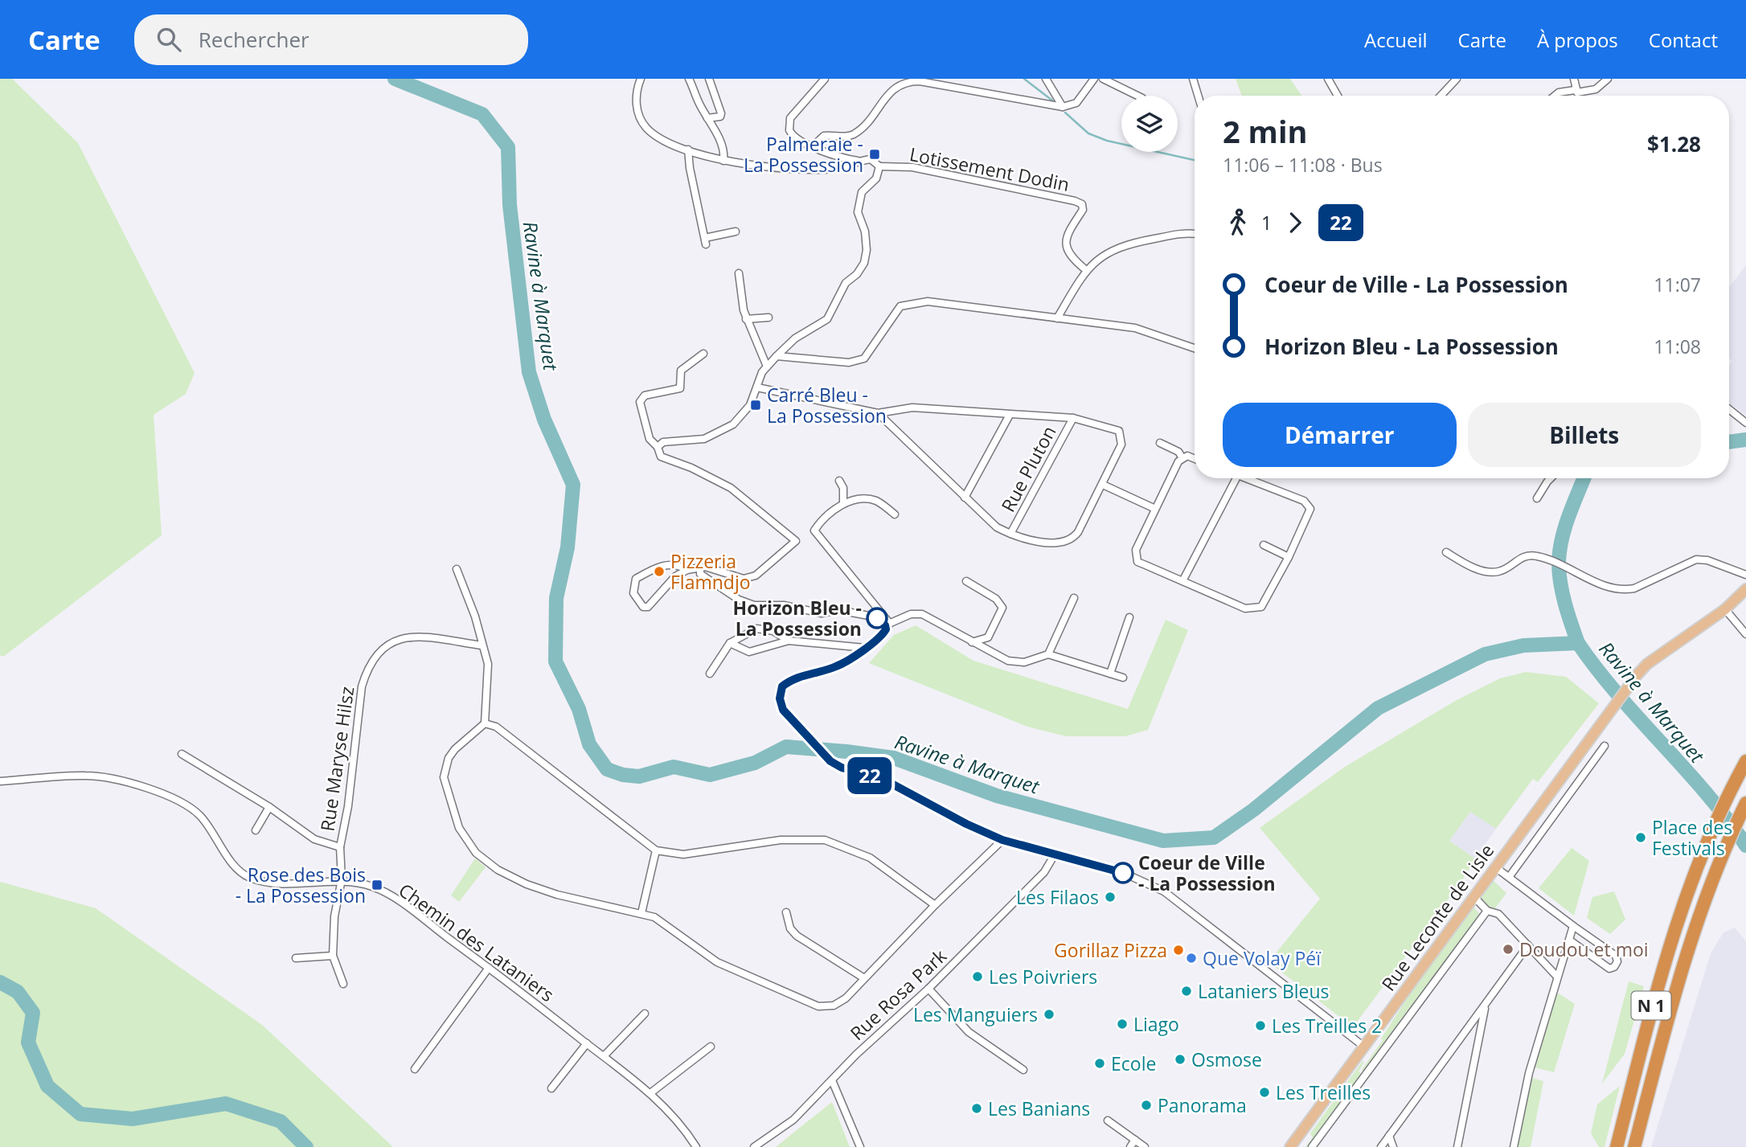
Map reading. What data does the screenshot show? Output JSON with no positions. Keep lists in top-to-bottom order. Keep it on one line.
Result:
{"streets":{"highway":["N 1"],"main road":["Rue Leconte de Lisle"],"street":["Lotissement Dodin","Rue Pluton","Rue Maryse Hilsz","Chemin des Lataniers","Rue Rosa Park"]},"crossings":[["Rue Maryse Hilsz","Chemin des Lataniers"]],"water":["Ravine à Marquet"],"places":{"transit":["Palmeraie - La Possession","Carré Bleu - La Possession","Rose des Bois - La Possession"],"other":["Pizzeria Flamndjo","Horizon Bleu - La Possession","Place des Festivals","Coeur de Ville - La Possession","Les Filaos","Doudou et moi","Gorillaz Pizza","Que Volay Péï","Les Poivriers","Lataniers Bleus","Les Manguiers","Liago","Les Treilles 2","Osmose","Ecole","Les Treilles","Panorama","Les Banians"]},"lines":["bus line 22"],"page":{"header":"Carte","search":"Rechercher","nav":["Accueil","Carte","À propos","Contact"],"on_map":"22","heading":["2 min","11:06 – 11:08 · Bus","$1.28"],"legs":["1","22"],"list":[{"name":"Coeur de Ville - La Possession","value":"11:07"},{"name":"Horizon Bleu - La Possession","value":"11:08"}],"buttons":["Démarrer","Billets"]}}
